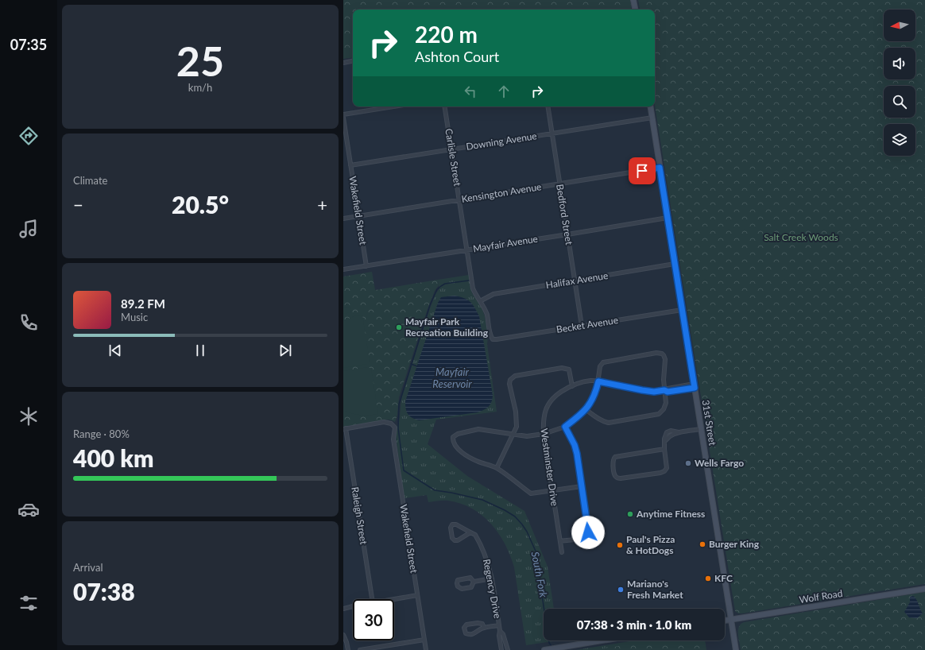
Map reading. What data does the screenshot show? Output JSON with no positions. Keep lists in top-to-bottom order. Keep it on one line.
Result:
{"streets":{"main road":["31st Street","Wolf Road"],"street":["Downing Avenue","Carlisle Street","Kensington Avenue","Wakefield Street","Bedford Street","Mayfair Avenue","Halifax Avenue","Becket Avenue","Westminster Drive","Raleigh Street","Regency Drive"]},"crossings":[["Downing Avenue","Carlisle Street"],["Downing Avenue","Wakefield Street"],["Downing Avenue","Bedford Street"],["Downing Avenue","31st Street"],["Carlisle Street","Kensington Avenue"],["Carlisle Street","Mayfair Avenue"],["Carlisle Street","Halifax Avenue"],["Carlisle Street","Becket Avenue"],["Kensington Avenue","Wakefield Street"],["Kensington Avenue","Bedford Street"],["Kensington Avenue","31st Street"],["Wakefield Street","Mayfair Avenue"],["Wakefield Street","Raleigh Street"],["Bedford Street","Mayfair Avenue"],["Bedford Street","Halifax Avenue"],["Bedford Street","Becket Avenue"],["Mayfair Avenue","31st Street"],["Halifax Avenue","31st Street"],["Becket Avenue","31st Street"],["31st Street","Westminster Drive"],["31st Street","Wolf Road"]],"water":["Mayfair Reservoir","South Fork"],"parks":["Salt Creek Woods"],"places":["Mayfair Park Recreation Building","Wells Fargo","Anytime Fitness","Burger King","Paul's Pizza & HotDogs","KFC","Mariano's Fresh Market"],"north":"left","page":{"tabs":"07:35","tile":[["25","km/h"],"Climate",["Range · 80%","400 km"],["Arrival","07:38"]],"turn":["220 m","Ashton Court"],"heat":["−","20.5°","+"],"song":["89.2 FM","Music"],"limit":"30","trip":"07:38 · 3 min · 1.0 km"}}
